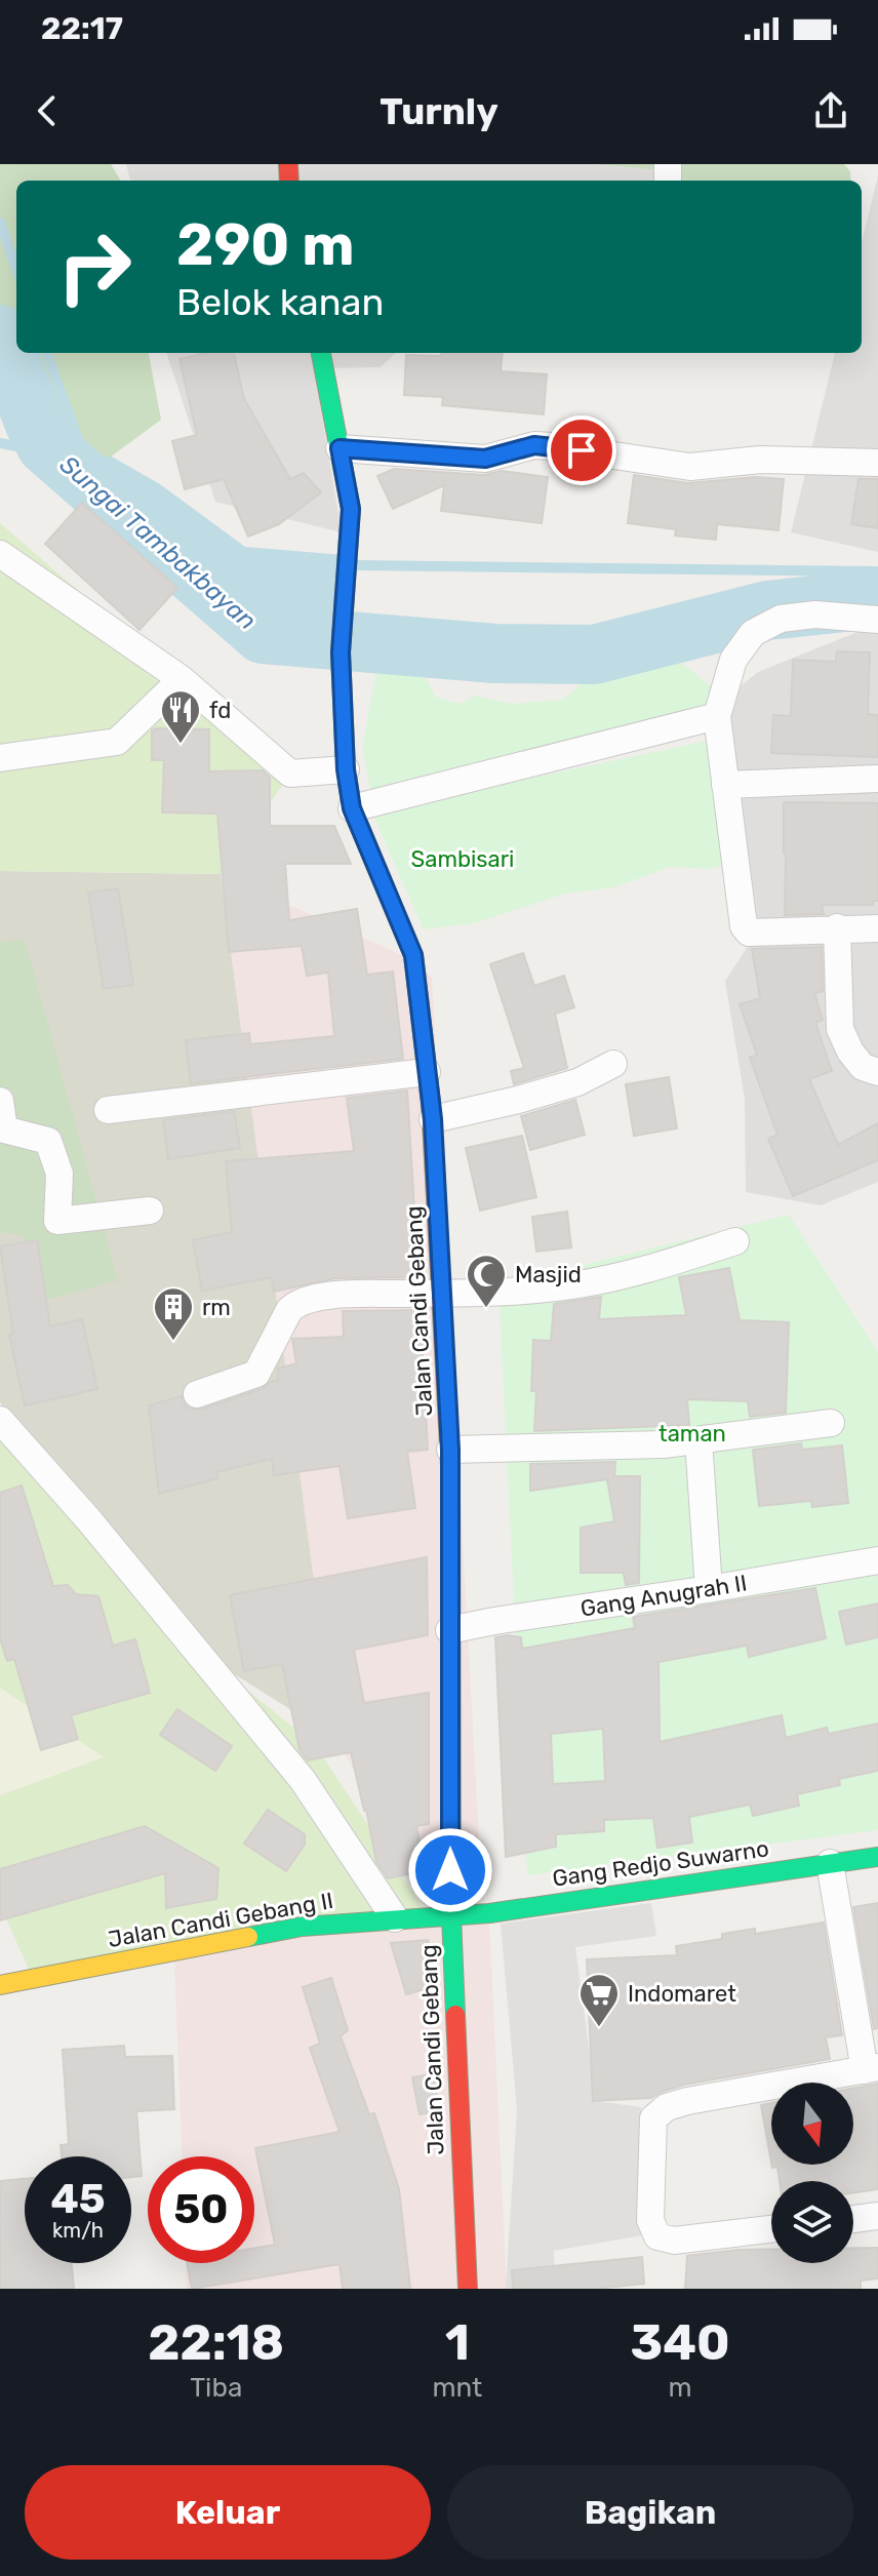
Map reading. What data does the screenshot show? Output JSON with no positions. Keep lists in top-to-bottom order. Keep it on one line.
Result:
{"streets":{"main road":["Jalan Candi Gebang","Gang Redjo Suwarno","Jalan Candi Gebang II"],"street":["Gang Anugrah II"]},"crossings":[["Jalan Candi Gebang","Gang Anugrah II"],["Jalan Candi Gebang","Gang Redjo Suwarno"],["Jalan Candi Gebang","Jalan Candi Gebang II"],["Gang Redjo Suwarno","Jalan Candi Gebang II"]],"water":["Sungai Tambakbayan"],"parks":["Sambisari","taman"],"places":{"restaurant":["fd"],"mosque":["Masjid"],"building":["rm"],"supermarket":["Indomaret"]},"north":"bottom","page":{"status":"22:17","header":"Turnly","turn":["290 m","Belok kanan"],"speed":"45 km/h","limit":"50","eta":["22:18","Tiba","1","mnt","340","m"],"buttons":["Keluar","Bagikan"]}}
